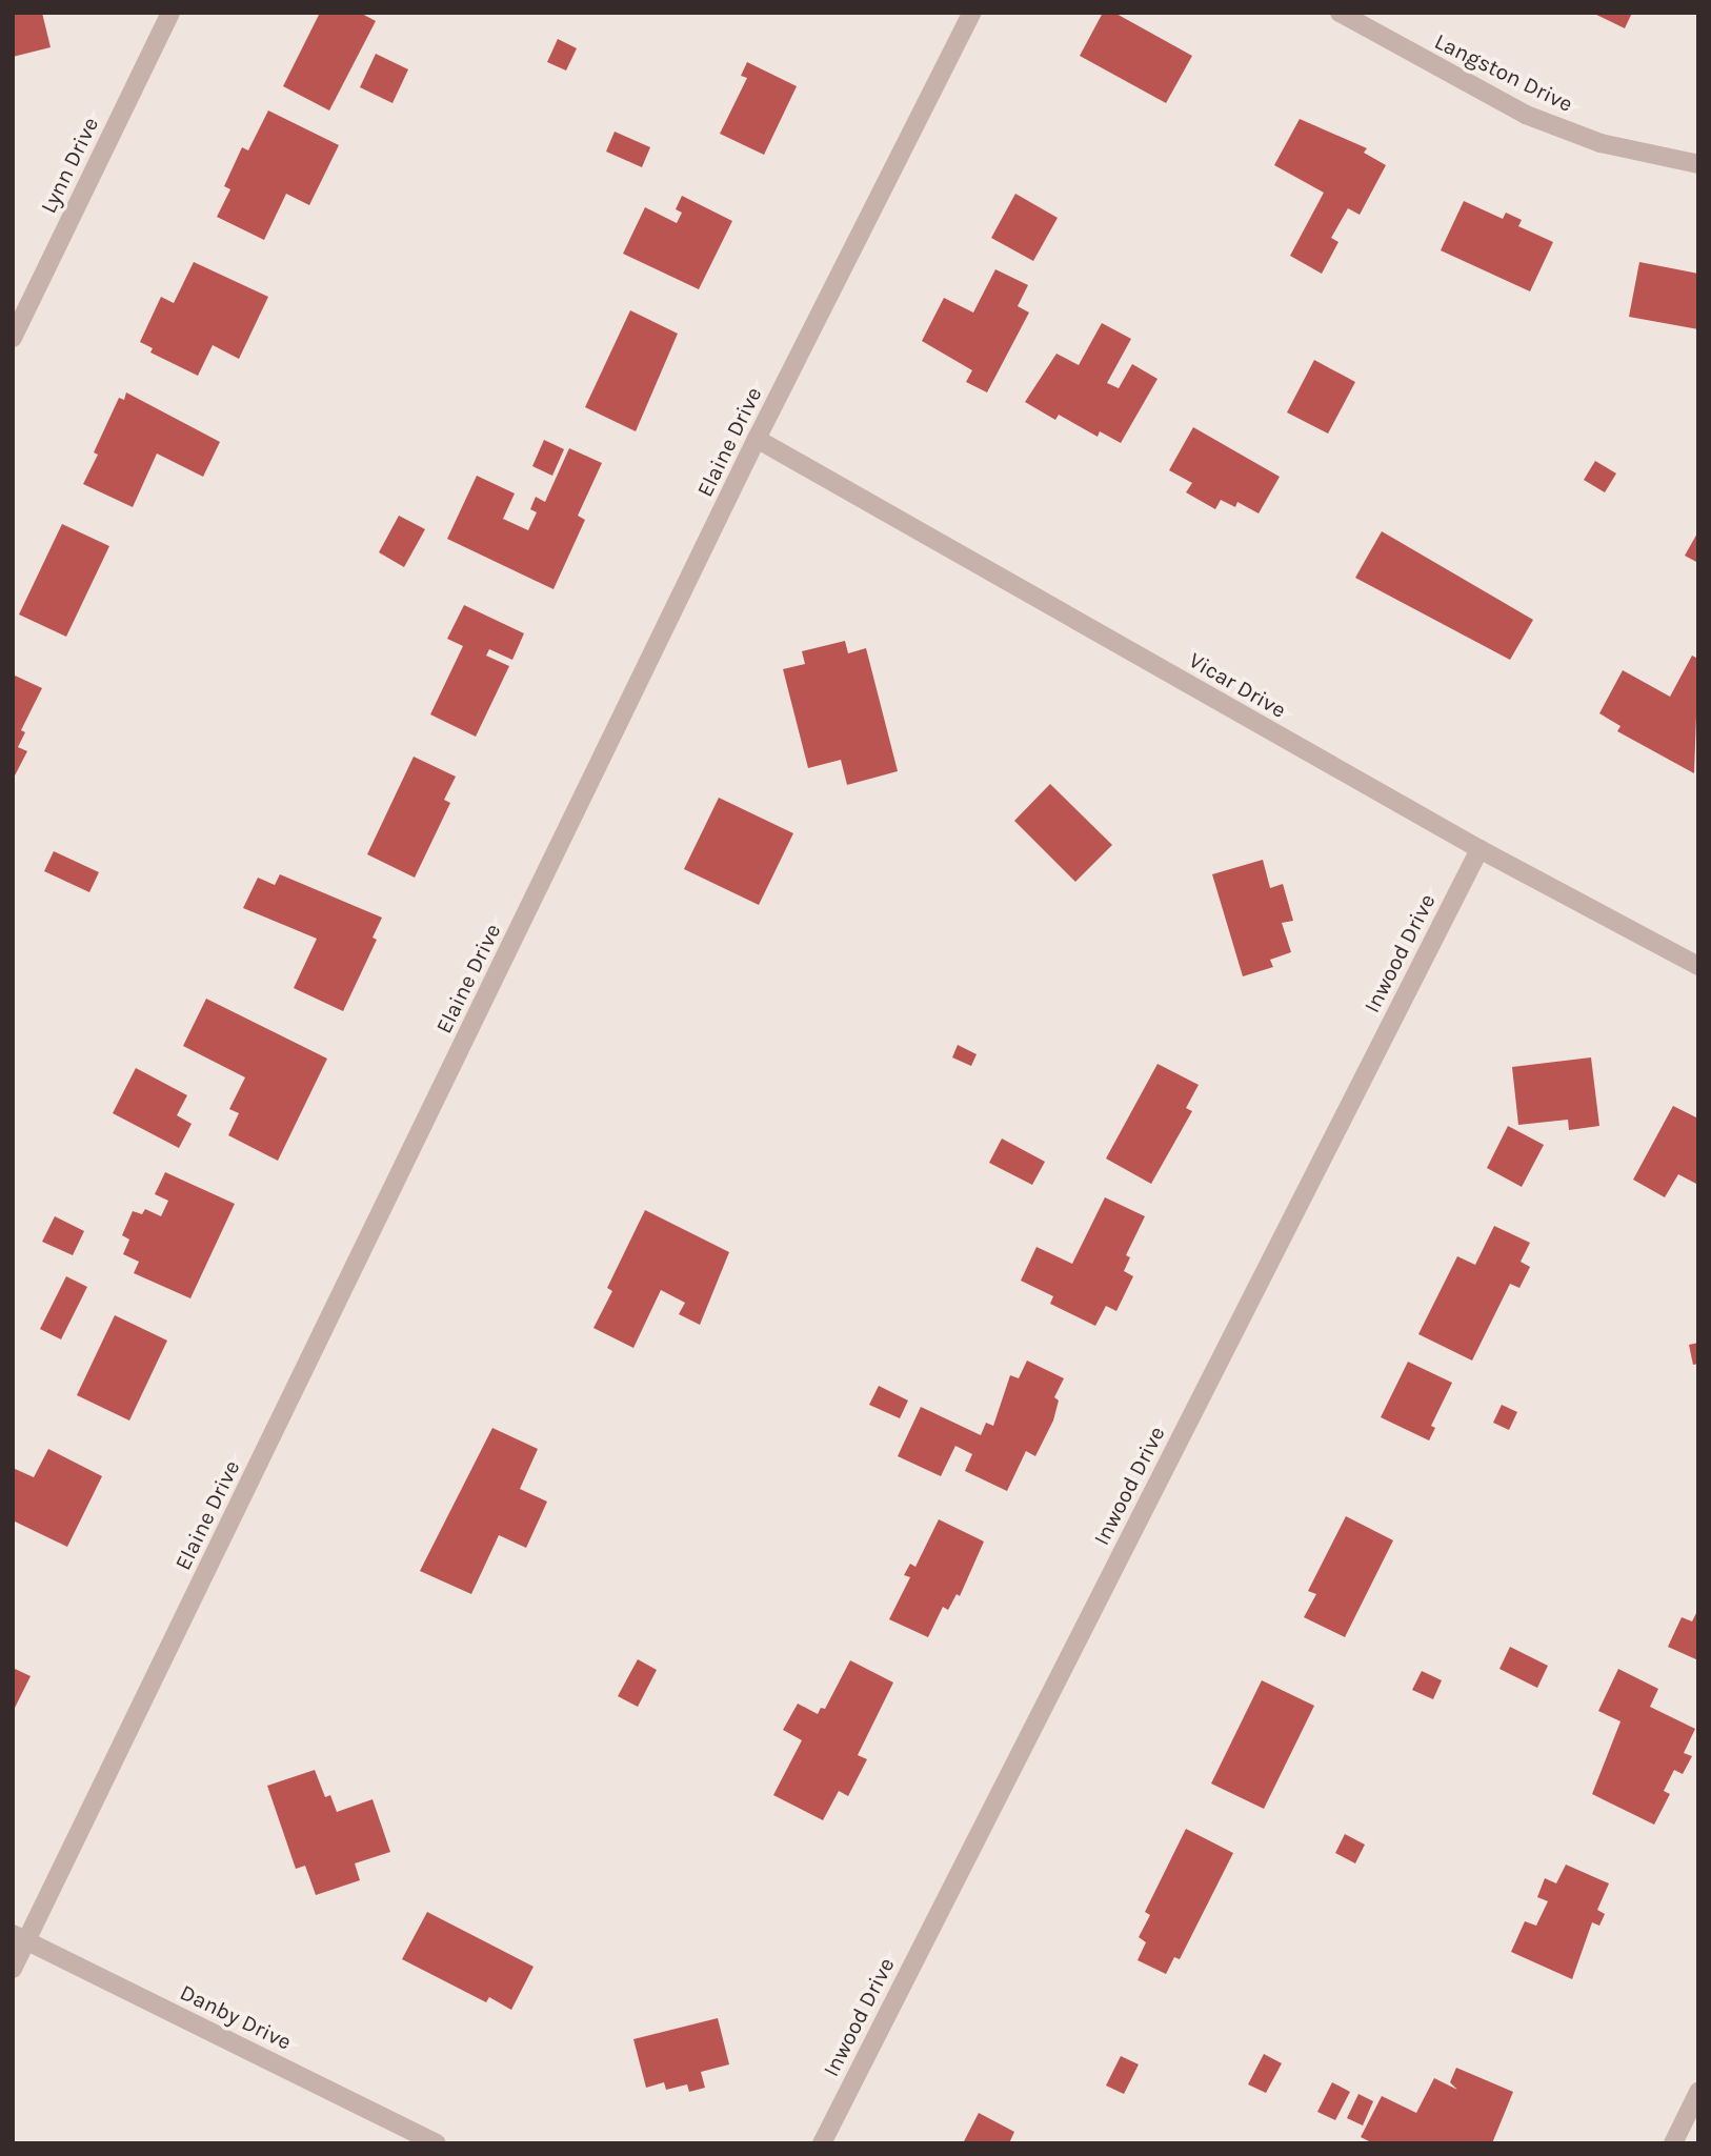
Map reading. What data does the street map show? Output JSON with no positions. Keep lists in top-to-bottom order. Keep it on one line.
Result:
{"streets":{"street":["Langston Drive","Lynn Drive","Elaine Drive","Vicar Drive","Inwood Drive","Danby Drive"]},"crossings":[["Elaine Drive","Vicar Drive"],["Elaine Drive","Danby Drive"],["Vicar Drive","Inwood Drive"]]}
